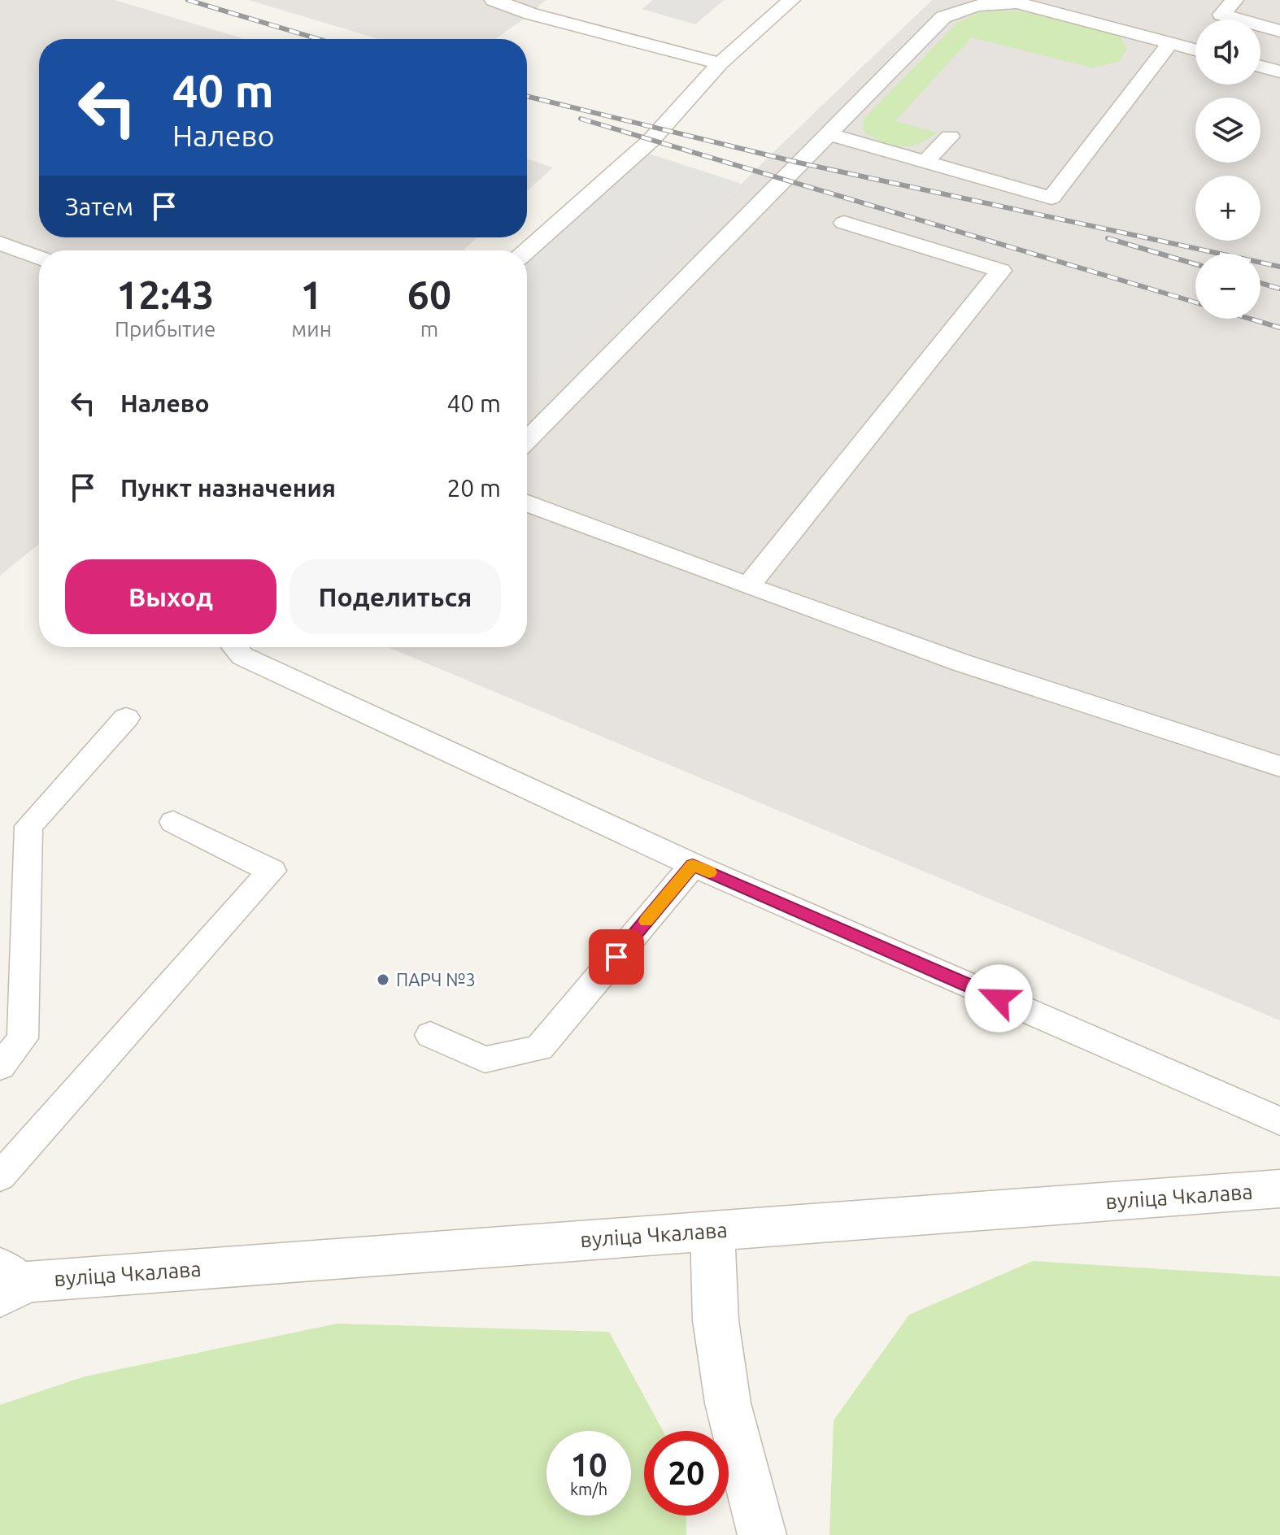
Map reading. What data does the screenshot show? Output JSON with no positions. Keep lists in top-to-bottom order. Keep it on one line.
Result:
{"streets":{"street":["вуліца Чкалава"]},"places":["ПАРЧ №3"],"page":{"map_buttons":["+","−"],"turn":["40 m","Налево"],"then":"Затем","eta":["12:43","Прибытие","1","мин","60","m"],"list":[{"name":"Налево","value":"40 m"},{"name":"Пункт назначения","value":"20 m"}],"buttons":["Выход","Поделиться"],"speed":"10 km/h","limit":"20"}}
